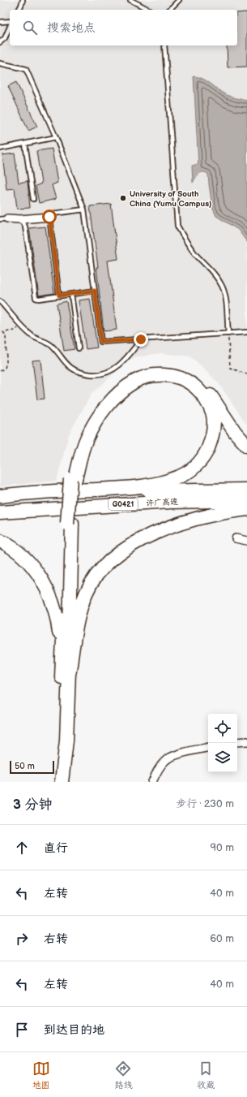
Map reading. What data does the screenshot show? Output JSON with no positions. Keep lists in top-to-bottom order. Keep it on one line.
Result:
{"streets":{"highway":["许广高速","G0421"]},"places":["University of South China (Yumu Campus)"],"scale_bar":"50 m","page":{"search":"搜索地点","scale":"50 m","heading":["3 分钟","步行 · 230 m"],"list":[["直行","90 m"],["左转","40 m"],["右转","60 m"],["左转","40 m"],"到达目的地"],"nav":["地图","路线","收藏"]}}
